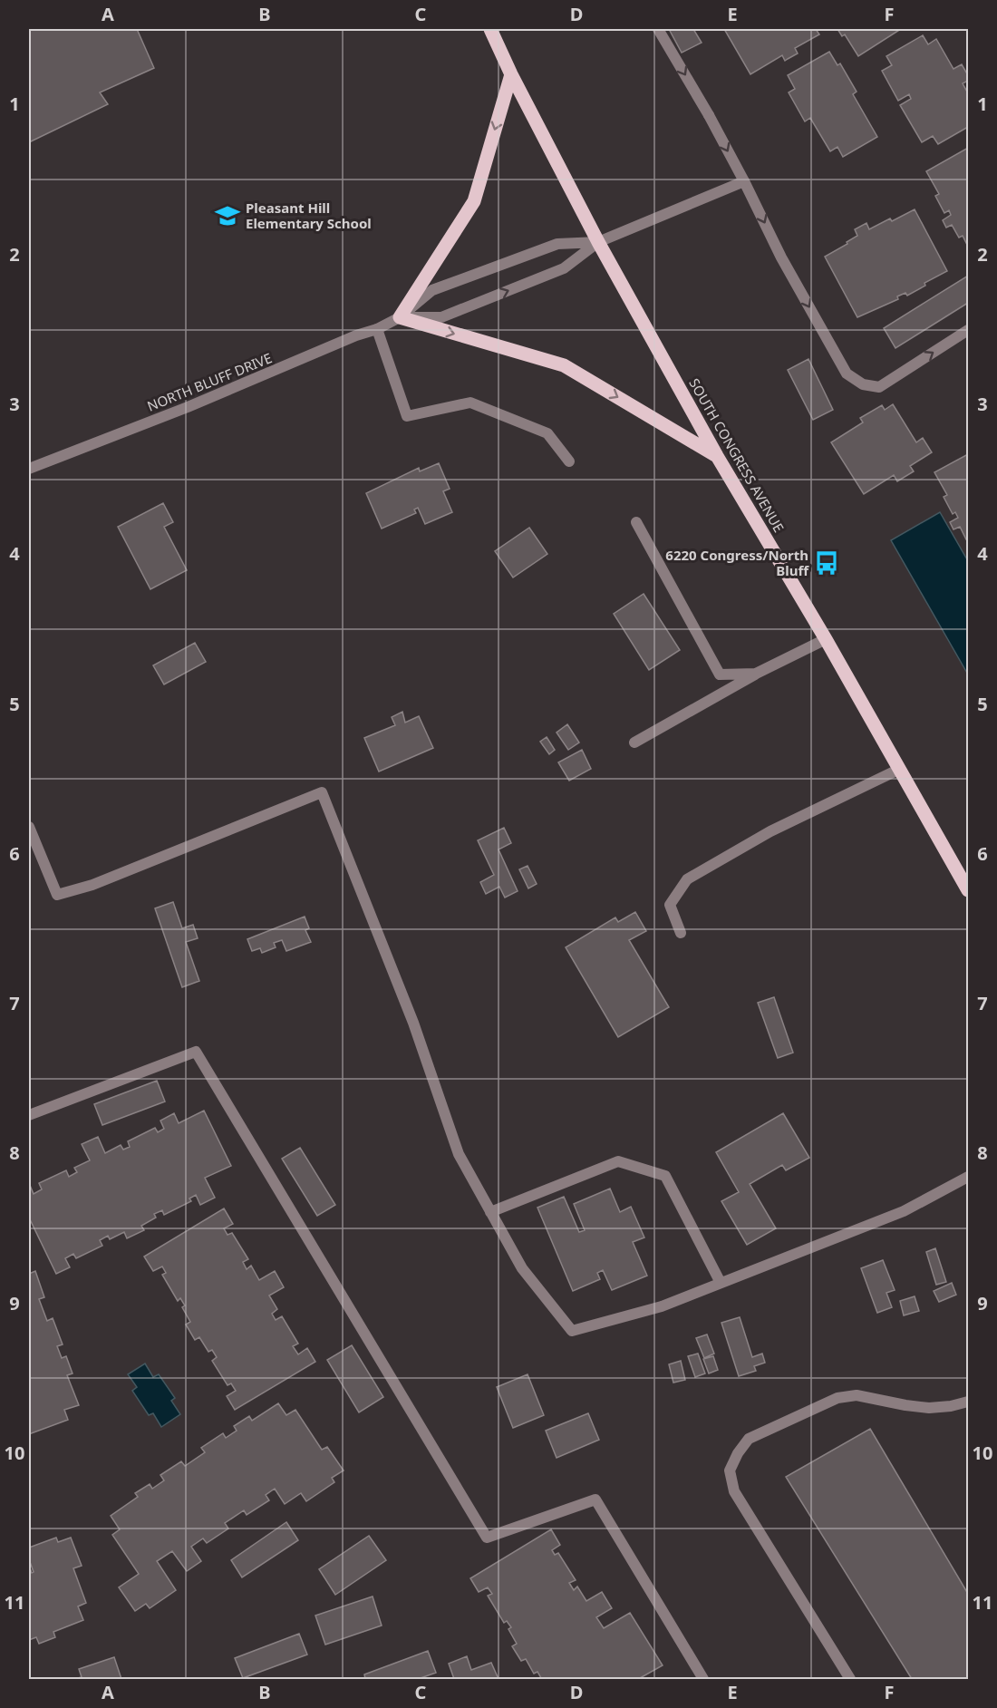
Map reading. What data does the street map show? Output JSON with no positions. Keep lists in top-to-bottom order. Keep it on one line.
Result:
{"streets":{"main road":["SOUTH CONGRESS AVENUE"],"street":["NORTH BLUFF DRIVE"]},"crossings":[["NORTH BLUFF DRIVE","SOUTH CONGRESS AVENUE"]],"places":{"school or university":["Pleasant Hill Elementary School"],"bus stop":["6220 Congress/North Bluff"]},"grid":{"columns":["A","B","C","D","E","F"],"rows":["1","2","3","4","5","6","7","8","9","10","11"]}}
